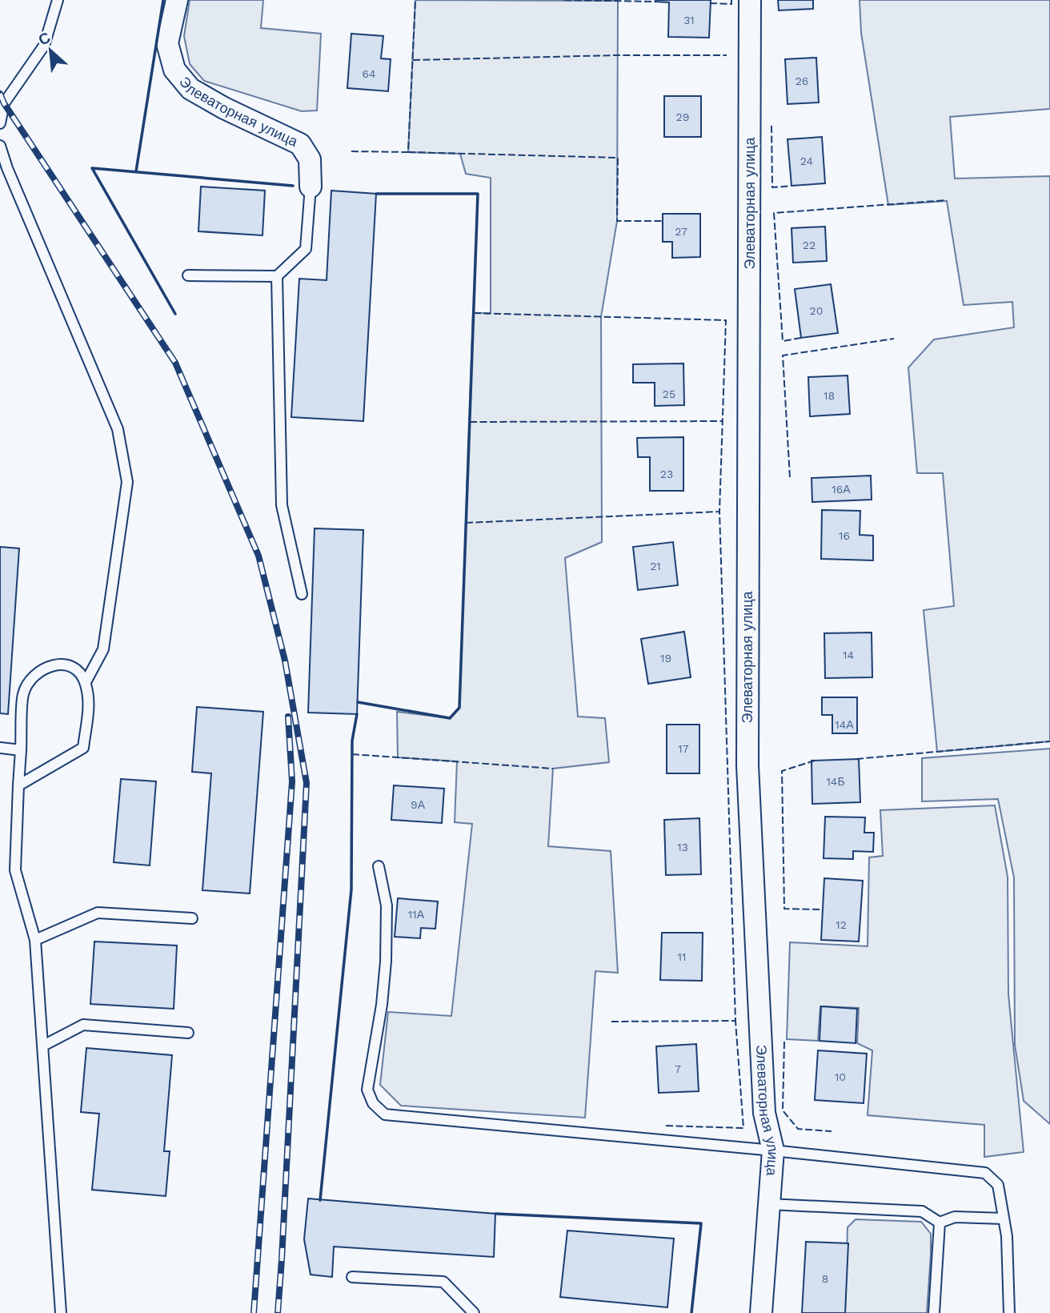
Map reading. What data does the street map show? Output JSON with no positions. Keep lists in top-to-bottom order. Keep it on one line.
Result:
{"streets":{"street":["Элеваторная улица"]},"house_numbers":["31","64","26","29","24","27","22","20","25","18","23","16А","16","21","14","19","14А","17","14Б","9А","13","11А","12","11","7","10","8"],"north":"top left"}
